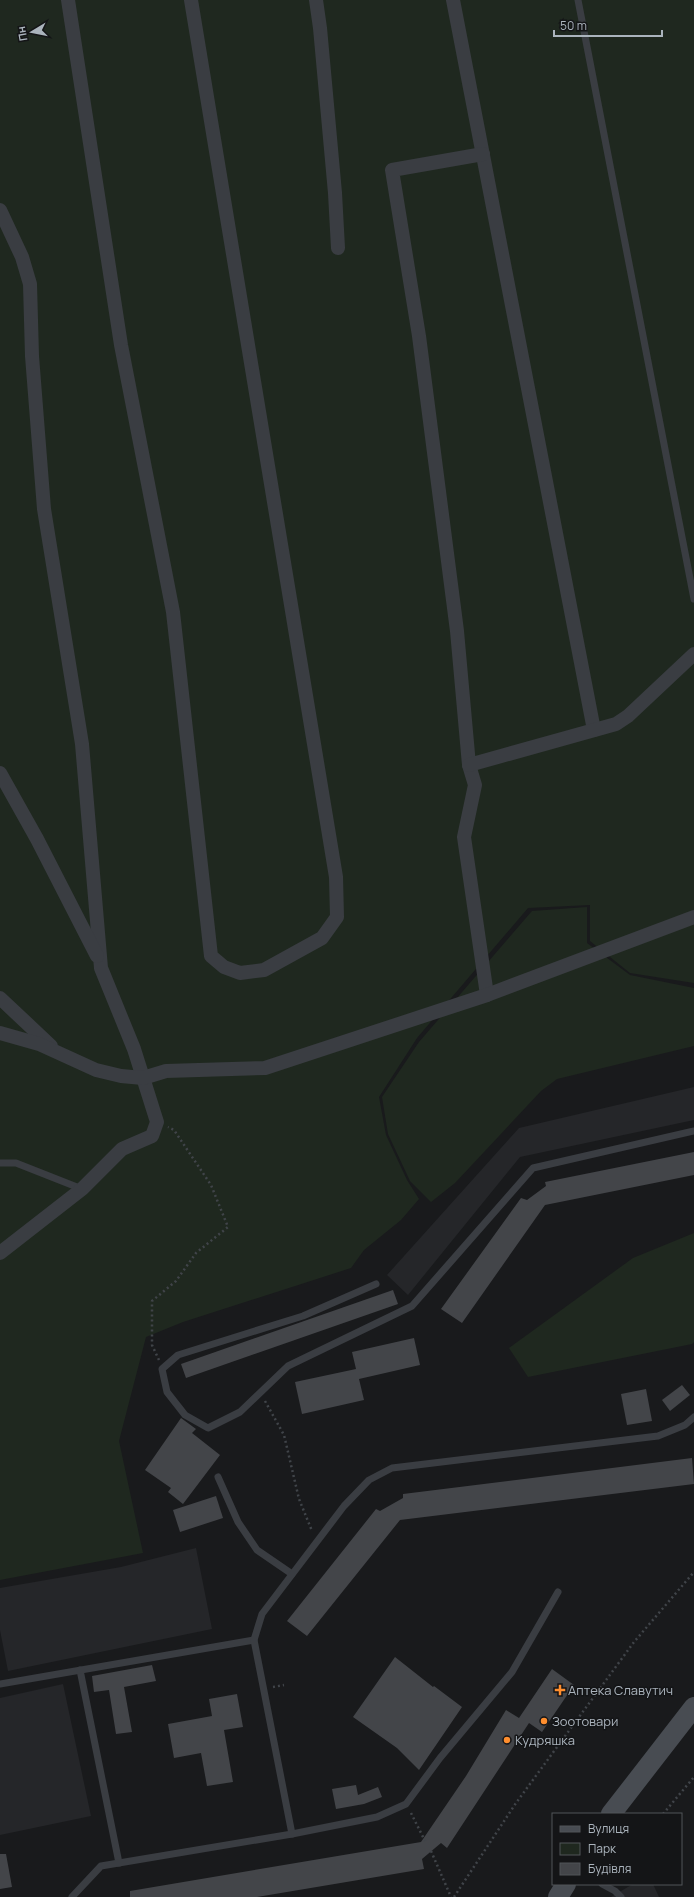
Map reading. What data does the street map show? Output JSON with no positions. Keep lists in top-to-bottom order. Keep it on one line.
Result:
{"places":{"health":["Аптека Славутич"],"other":["Зоотовари","Кудряшка"]},"legend":["Вулиця","Парк","Будівля"],"scale_bar":"50 m","north":"left"}
